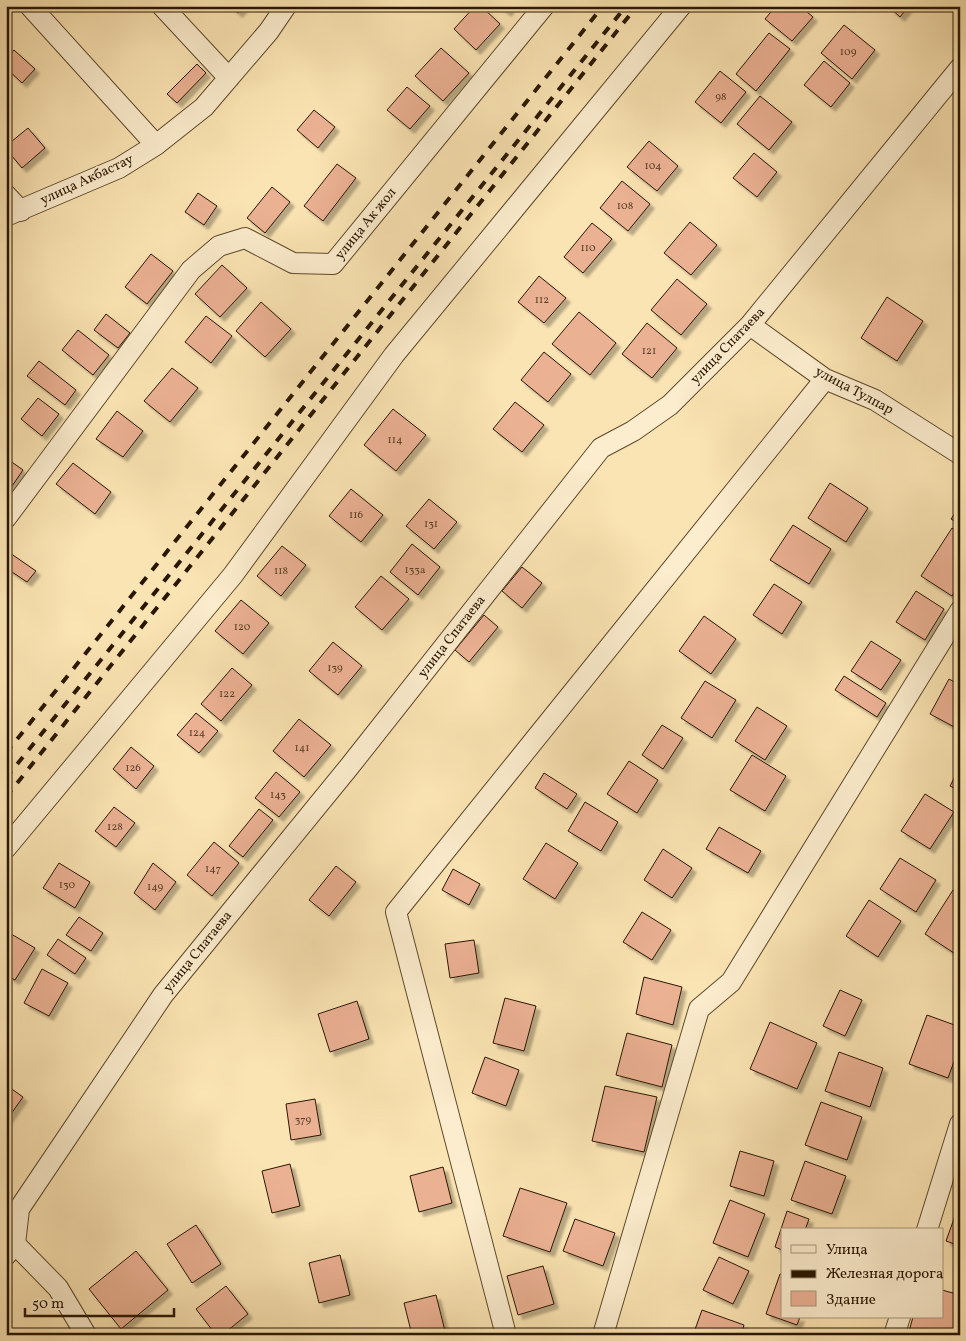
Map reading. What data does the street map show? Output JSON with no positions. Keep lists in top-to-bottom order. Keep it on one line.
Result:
{"streets":{"street":["улица Акбастау","улица Ак жол","улица Спатаева","улица Тулпар"]},"crossings":[["улица Спатаева","улица Тулпар"]],"house_numbers":["109","98","104","108","110","112","121","114","116","131","133а","118","120","139","122","124","141","126","143","128","147","130","149","379"],"legend":["Улица","Железная дорога","Здание"],"scale_bar":"50 m"}
